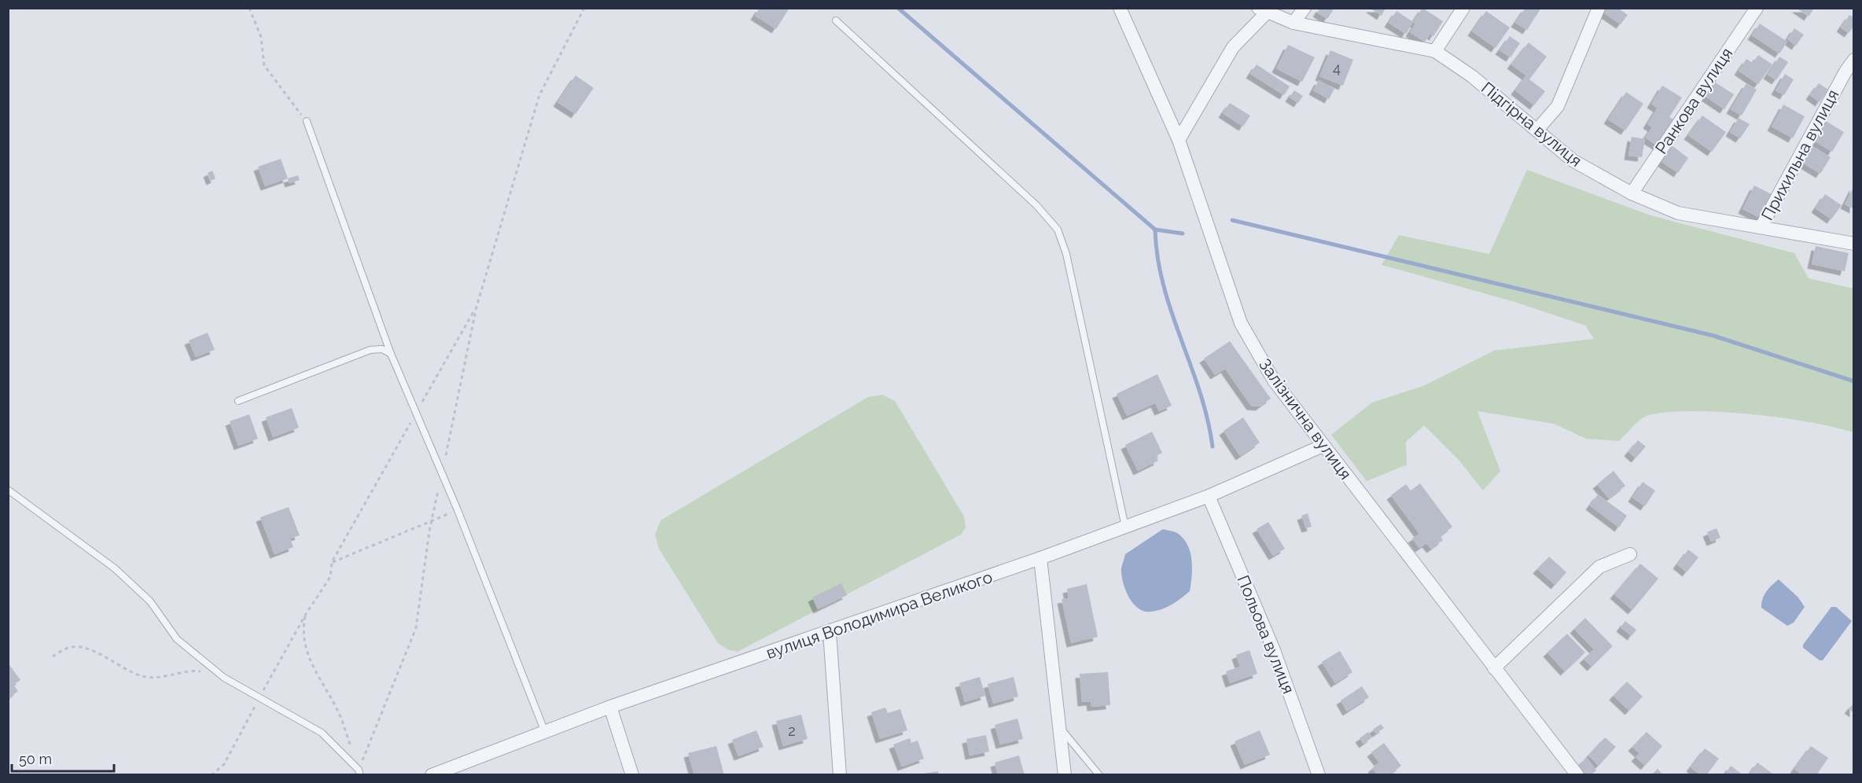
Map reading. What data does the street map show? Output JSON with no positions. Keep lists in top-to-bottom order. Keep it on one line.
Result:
{"streets":{"street":["Ранкова вулиця","Підгірна вулиця","Прихильна вулиця","Залізнична вулиця","вулиця Володимира Великого","Польова вулиця"]},"crossings":[["Ранкова вулиця","Підгірна вулиця"],["Підгірна вулиця","Прихильна вулиця"],["Підгірна вулиця","Залізнична вулиця"],["Залізнична вулиця","вулиця Володимира Великого"],["вулиця Володимира Великого","Польова вулиця"]],"house_numbers":["4","2"],"scale_bar":"50 m"}
